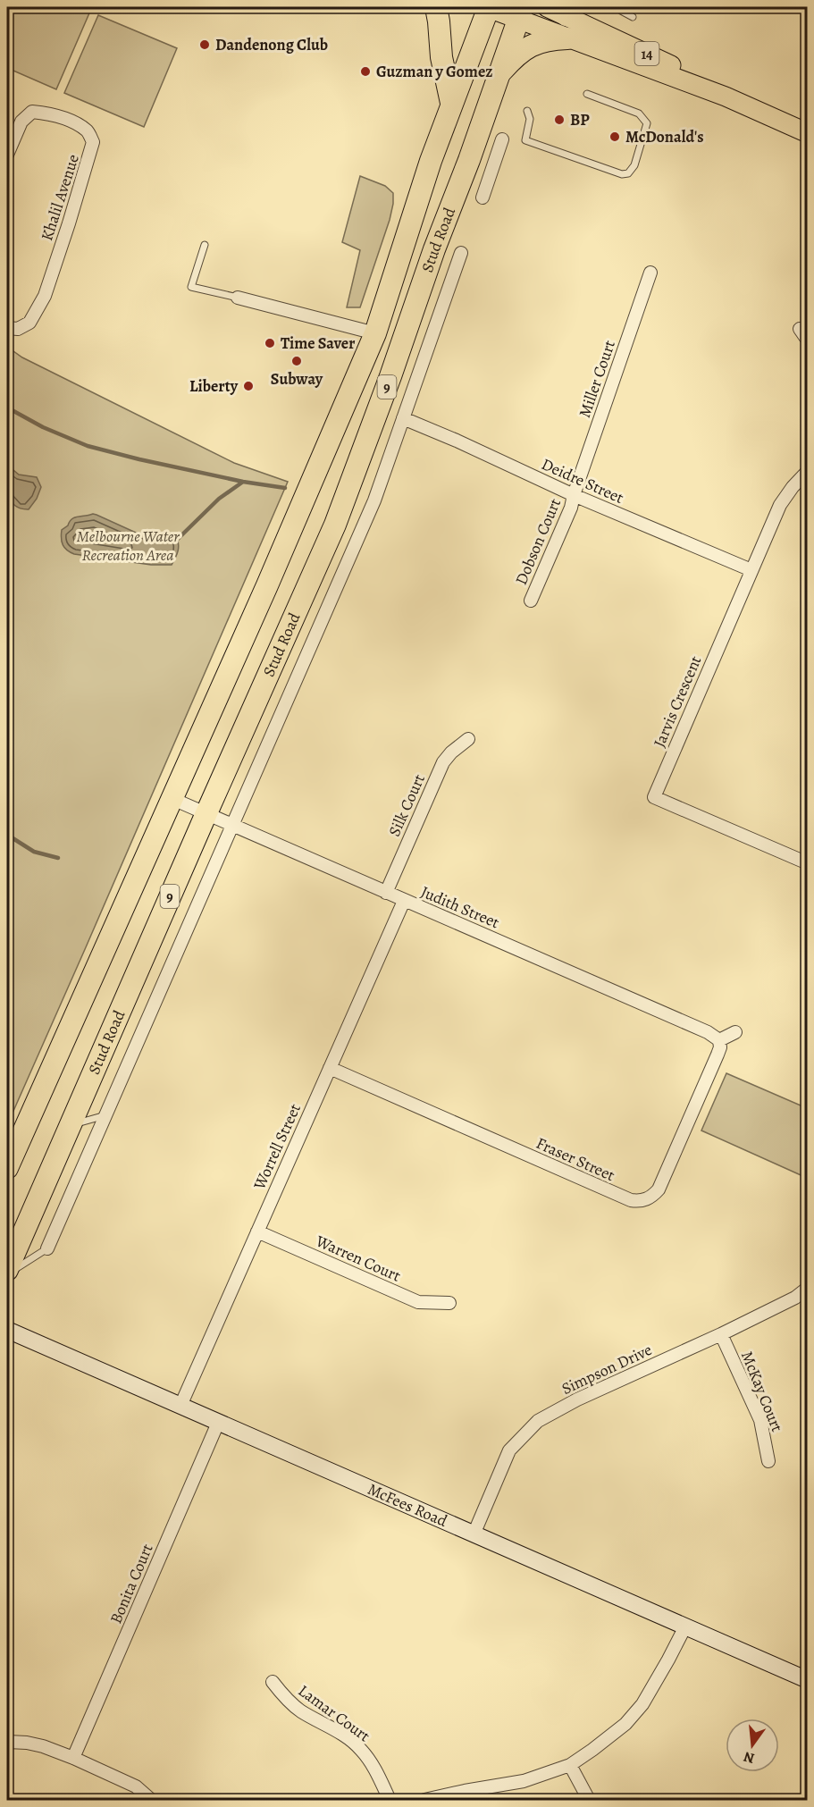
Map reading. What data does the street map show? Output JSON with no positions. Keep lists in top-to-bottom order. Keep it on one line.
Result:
{"streets":{"highway":["Stud Road","9"],"main road":["14"],"street":["Khalil Avenue","Miller Court","Deidre Street","Dobson Court","Jarvis Crescent","Silk Court","Judith Street","Worrell Street","Fraser Street","Warren Court","Simpson Drive","McKay Court","McFees Road","Bonita Court","Lamar Court"]},"crossings":[["14","Stud Road"],["Stud Road","Deidre Street"],["Stud Road","Judith Street"],["Miller Court","Deidre Street"],["Miller Court","Dobson Court"],["Deidre Street","Dobson Court"],["Deidre Street","Jarvis Crescent"],["Silk Court","Judith Street"],["Judith Street","Worrell Street"],["Judith Street","Fraser Street"],["Worrell Street","Fraser Street"],["Worrell Street","Warren Court"],["Worrell Street","McFees Road"],["Simpson Drive","McKay Court"],["Simpson Drive","McFees Road"],["McFees Road","Bonita Court"]],"parks":["Melbourne Water Recreation Area"],"places":["Dandenong Club","Guzman y Gomez","BP","McDonald's","Time Saver","Subway","Liberty"],"north":"bottom"}
